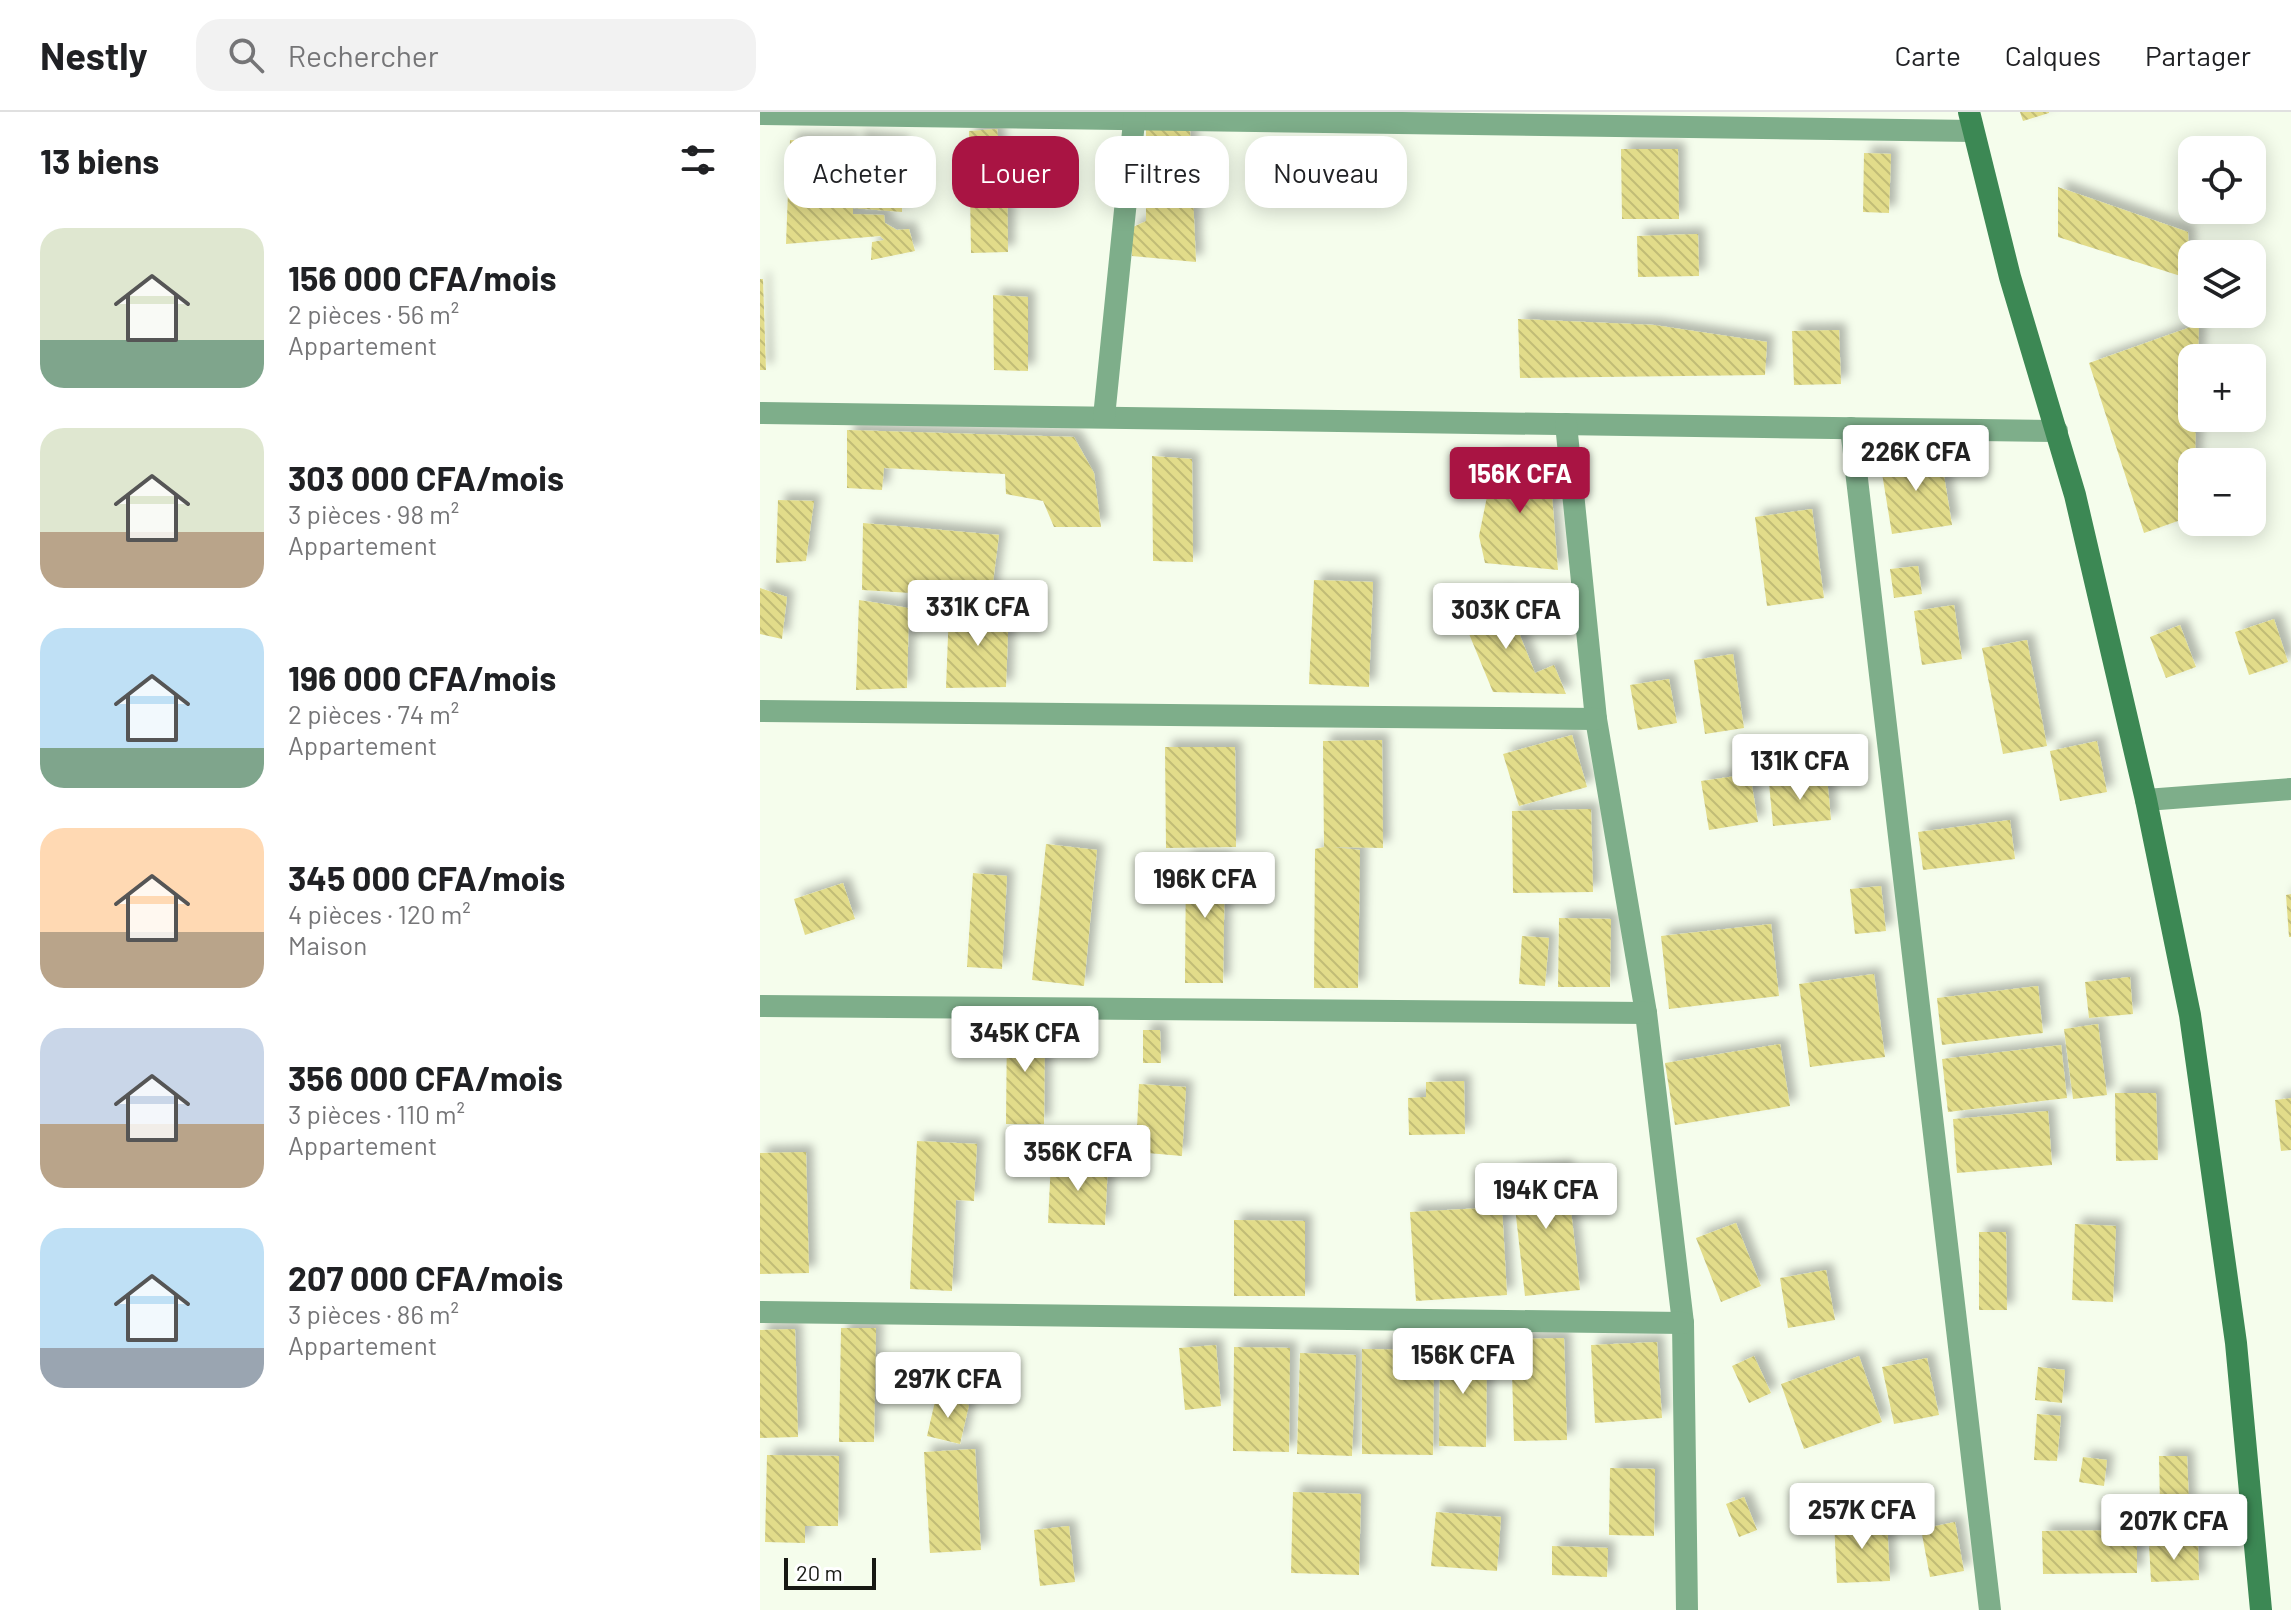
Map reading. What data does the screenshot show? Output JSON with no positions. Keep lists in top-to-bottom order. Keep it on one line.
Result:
{"scale_bar":"20 m","page":{"header":"Nestly","search":"Rechercher","nav":["Carte","Calques","Partager"],"heading":"13 biens","map_buttons":["+","−"],"chip":["Acheter","Louer","Filtres","Nouveau"],"list":[{"name":"156 000 CFA/mois","note":"2 pièces · 56 m² · Appartement"},{"name":"303 000 CFA/mois","note":"3 pièces · 98 m² · Appartement"},{"name":"196 000 CFA/mois","note":"2 pièces · 74 m² · Appartement"},{"name":"345 000 CFA/mois","note":"4 pièces · 120 m² · Maison"},{"name":"356 000 CFA/mois","note":"3 pièces · 110 m² · Appartement"},{"name":"207 000 CFA/mois","note":"3 pièces · 86 m² · Appartement"}],"price":["226K CFA","156K CFA","331K CFA","303K CFA","131K CFA","196K CFA","345K CFA","356K CFA","194K CFA","156K CFA","297K CFA","257K CFA","207K CFA"],"scale":"20 m"}}
